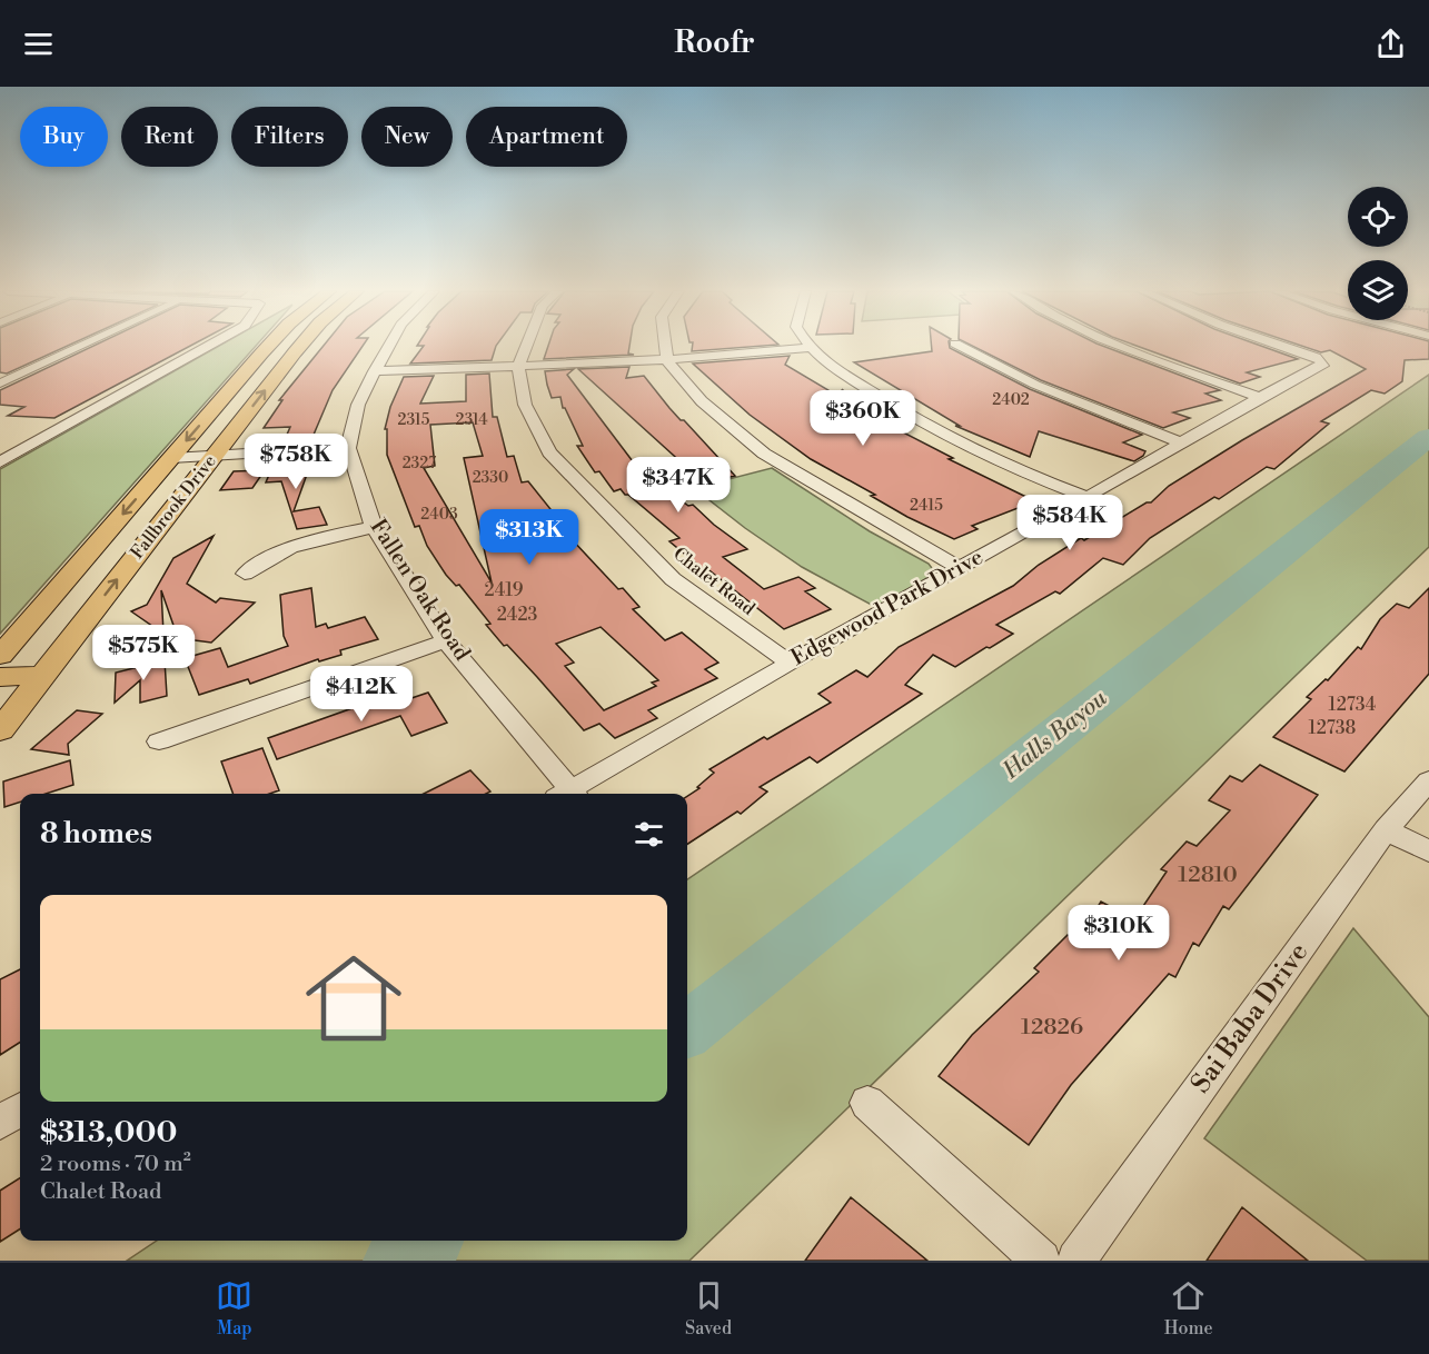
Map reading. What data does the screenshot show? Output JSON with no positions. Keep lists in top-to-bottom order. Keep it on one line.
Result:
{"streets":{"main road":["Fallbrook Drive"],"street":["Chalet Road","Fallen Oak Road","Edgewood Park Drive","Sai Baba Drive"]},"crossings":[["Chalet Road","Edgewood Park Drive"]],"water":["Halls Bayou"],"house_numbers":["2402","2315","2314","2327","2330","2415","2403","2419","2423","12734","12738","12810","12826"],"page":{"header":"Roofr","chip":["Buy","Rent","Filters","New","Apartment"],"price":["$360K","$758K","$347K","$584K","$313K","$575K","$412K","$310K"],"heading":"8 homes","list":[{"name":"$313,000","note":"2 rooms · 70 m² · Chalet Road"}],"tabs":["Map","Saved","Home"]}}
